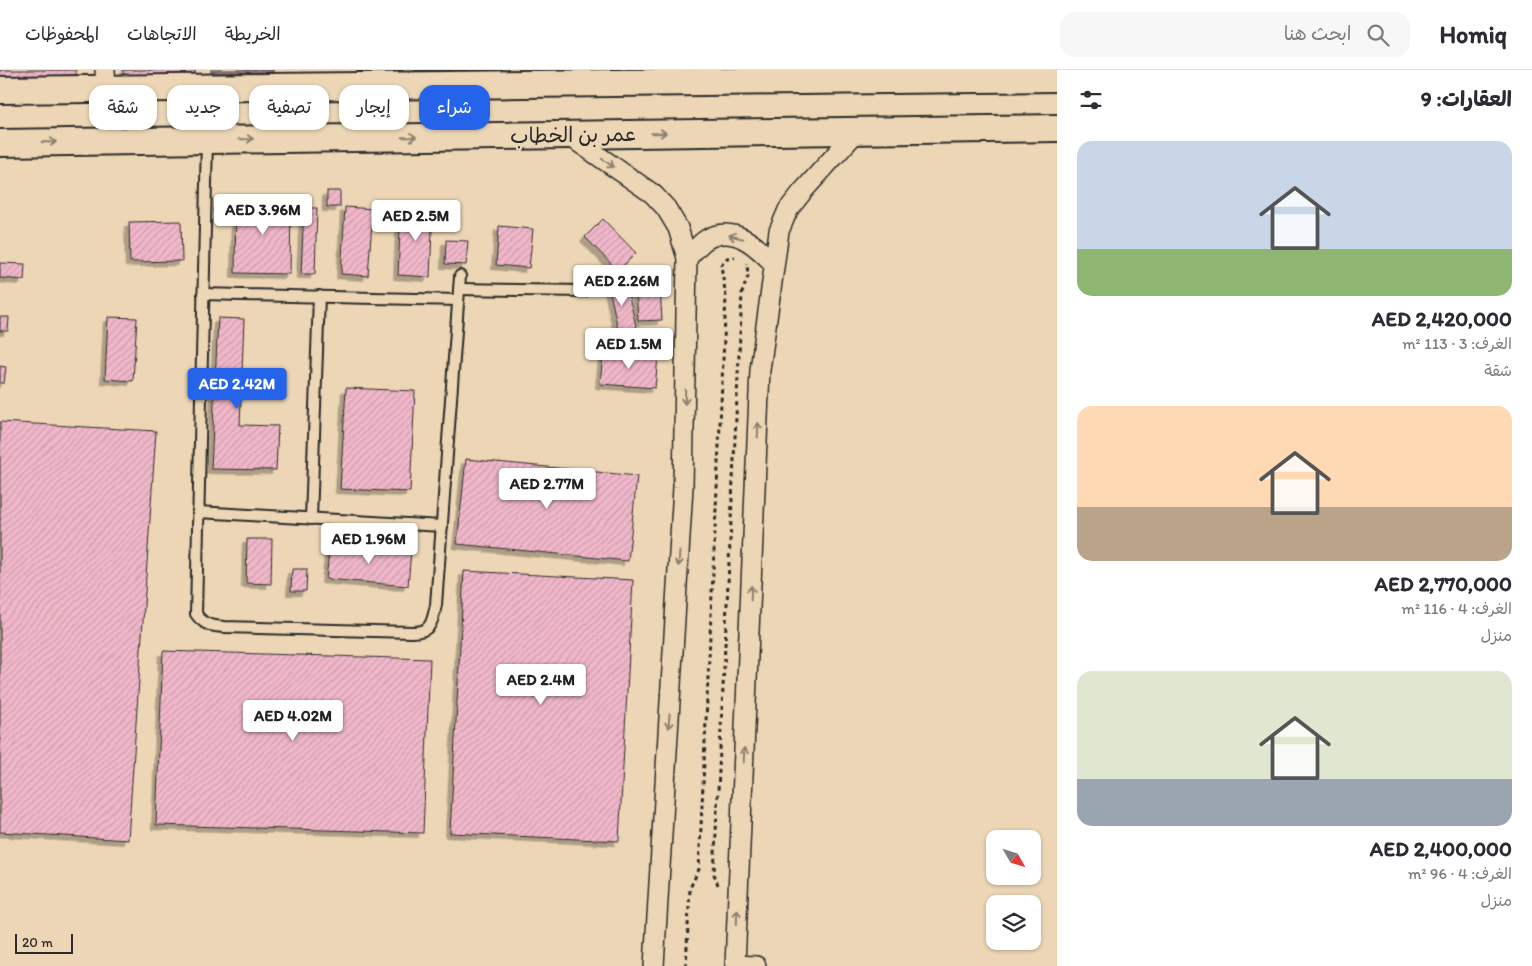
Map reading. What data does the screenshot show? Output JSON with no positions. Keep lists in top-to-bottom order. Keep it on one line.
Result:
{"streets":{"street":["عمر بن الخطاب"]},"scale_bar":"20 m","north":"bottom right","page":{"header":"Homiq","search":"ابحث هنا","nav":["الخريطة","الاتجاهات","المحفوظات"],"heading":"العقارات: 9","chip":["شراء","إيجار","تصفية","جديد","شقة"],"list":[{"name":"AED 2,420,000","note":"الغرف: 3 · 113 m² · شقة"},{"name":"AED 2,770,000","note":"الغرف: 4 · 116 m² · منزل"},{"name":"AED 2,400,000","note":"الغرف: 4 · 96 m² · منزل"}],"price":["AED 3.96M","AED 2.5M","AED 2.26M","AED 1.5M","AED 2.42M","AED 2.77M","AED 1.96M","AED 2.4M","AED 4.02M"],"scale":"20 m"}}
